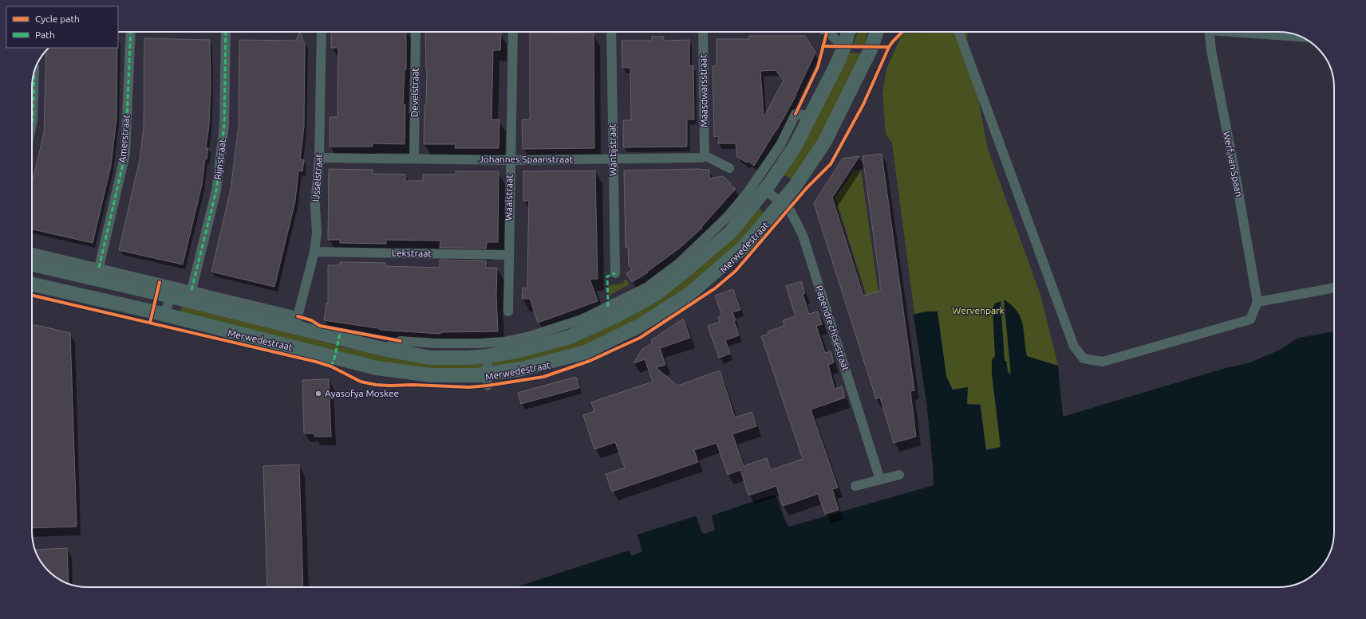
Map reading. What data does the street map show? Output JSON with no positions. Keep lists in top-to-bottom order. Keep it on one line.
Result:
{"streets":{"main road":["Merwedestraat"],"street":["Maasdwarsstraat","Develstraat","Amerstraat","Wantijstraat","Rijnstraat","Johannes Spaanstraat","Werf van Spaan","IJsselstraat","Waalstraat","Lekstraat","Papendrechtsestraat"]},"crossings":[["Maasdwarsstraat","Johannes Spaanstraat"],["Develstraat","Johannes Spaanstraat"],["Amerstraat","Merwedestraat"],["Wantijstraat","Johannes Spaanstraat"],["Rijnstraat","Merwedestraat"],["Johannes Spaanstraat","IJsselstraat"],["Johannes Spaanstraat","Waalstraat"],["IJsselstraat","Merwedestraat"],["IJsselstraat","Lekstraat"],["Waalstraat","Lekstraat"],["Merwedestraat","Papendrechtsestraat"]],"parks":["Wervenpark"],"places":["Ayasofya Moskee"],"legend":["Cycle path","Path"]}
